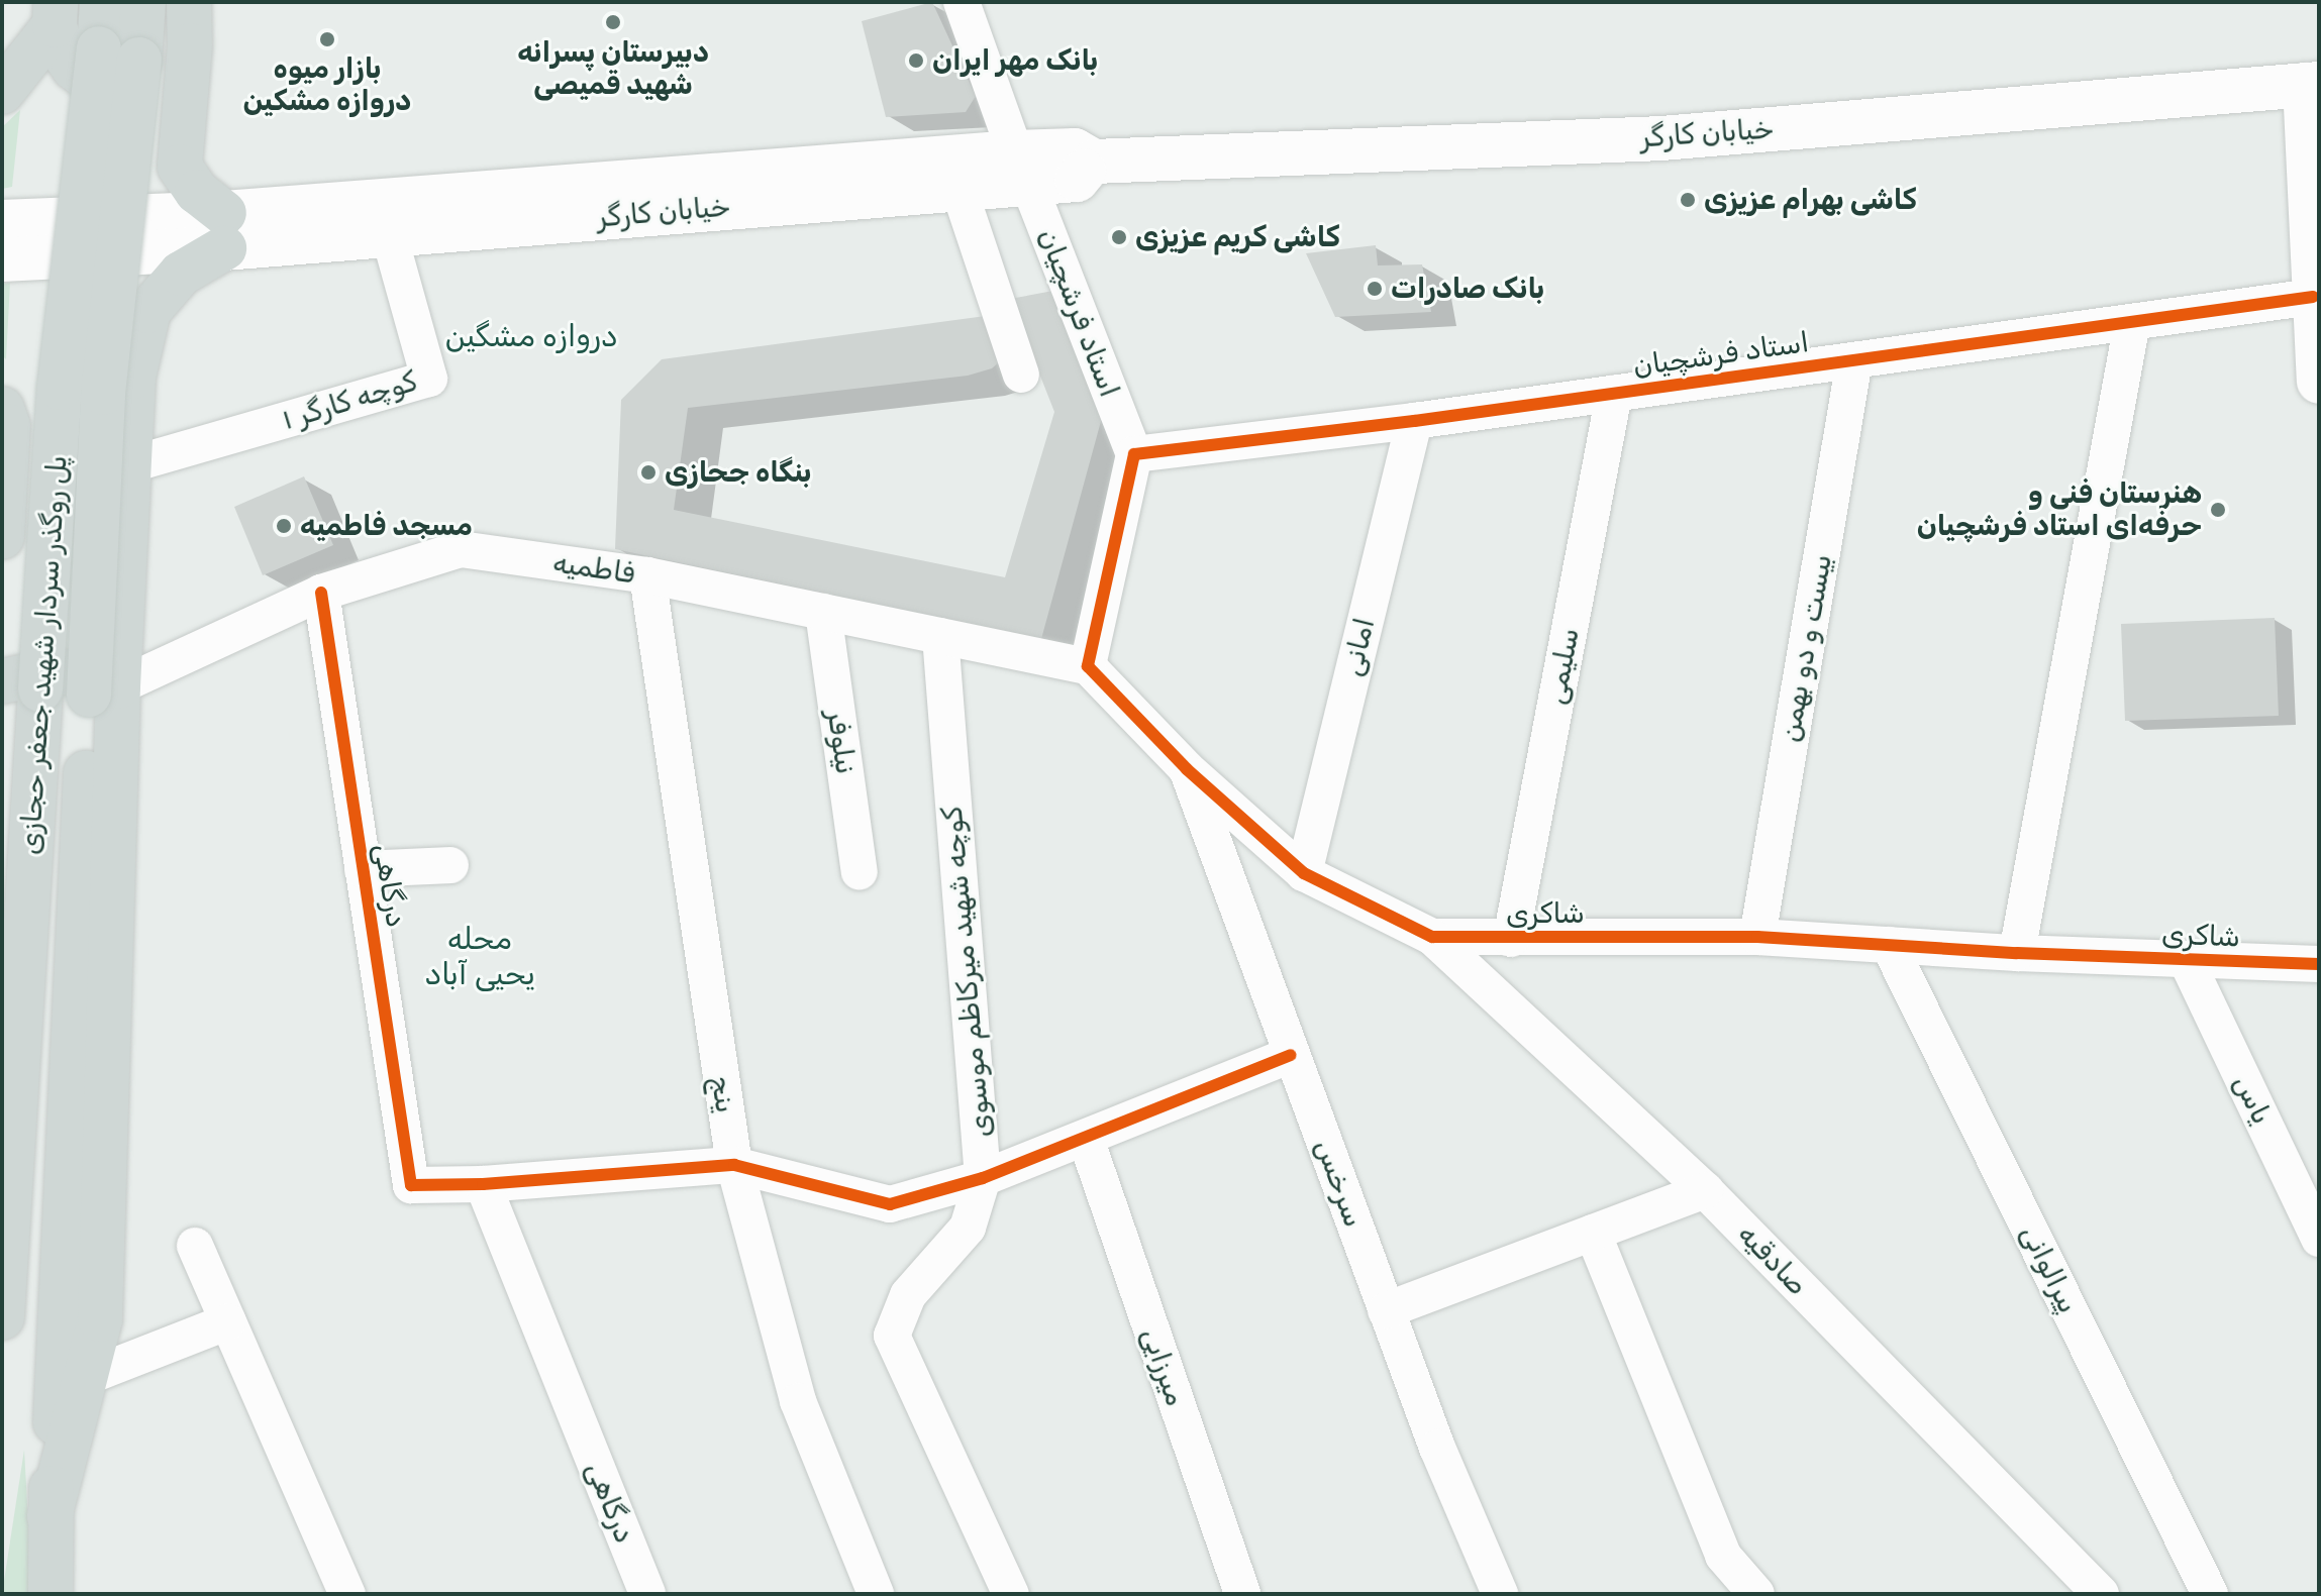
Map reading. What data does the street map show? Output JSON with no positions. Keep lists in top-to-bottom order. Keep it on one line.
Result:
{"streets":{"main road":["خیابان کارگر","پل روگذر سردار شهید جعفر حجازی"],"street":["استاد فرشچیان","کوچه کارگر ۱","فاطمیه","امانی","بیست و دو بهمن","سلیمی","نیلوفر","درگاهی","شاکری","کوچه شهید میرکاظم موسوی","ینج","یاس","سرخس","صادقیه","پیرالوانی","میرزایی"]},"crossings":[["خیابان کارگر","استاد فرشچیان"],["خیابان کارگر","کوچه کارگر ۱"],["استاد فرشچیان","امانی"],["استاد فرشچیان","بیست و دو بهمن"],["استاد فرشچیان","سلیمی"],["فاطمیه","پل روگذر سردار شهید جعفر حجازی"],["فاطمیه","نیلوفر"],["فاطمیه","درگاهی"],["فاطمیه","شاکری"],["فاطمیه","کوچه شهید میرکاظم موسوی"],["فاطمیه","ینج"],["امانی","شاکری"],["بیست و دو بهمن","شاکری"],["سلیمی","شاکری"],["شاکری","یاس"],["شاکری","سرخس"],["شاکری","صادقیه"],["شاکری","پیرالوانی"]],"districts":["دروازه مشگین","محله یحیی آباد"],"places":["دبیرستان پسرانه شهید قمیصی","بازار میوه دروازه مشکین","بانک مهر ایران","کاشی بهرام عزیزی","کاشی کریم عزیزی","بانک صادرات","بنگاه جحازی","هنرستان فنی و حرفه‌ای استاد فرشچیان","مسجد فاطمیه"]}
